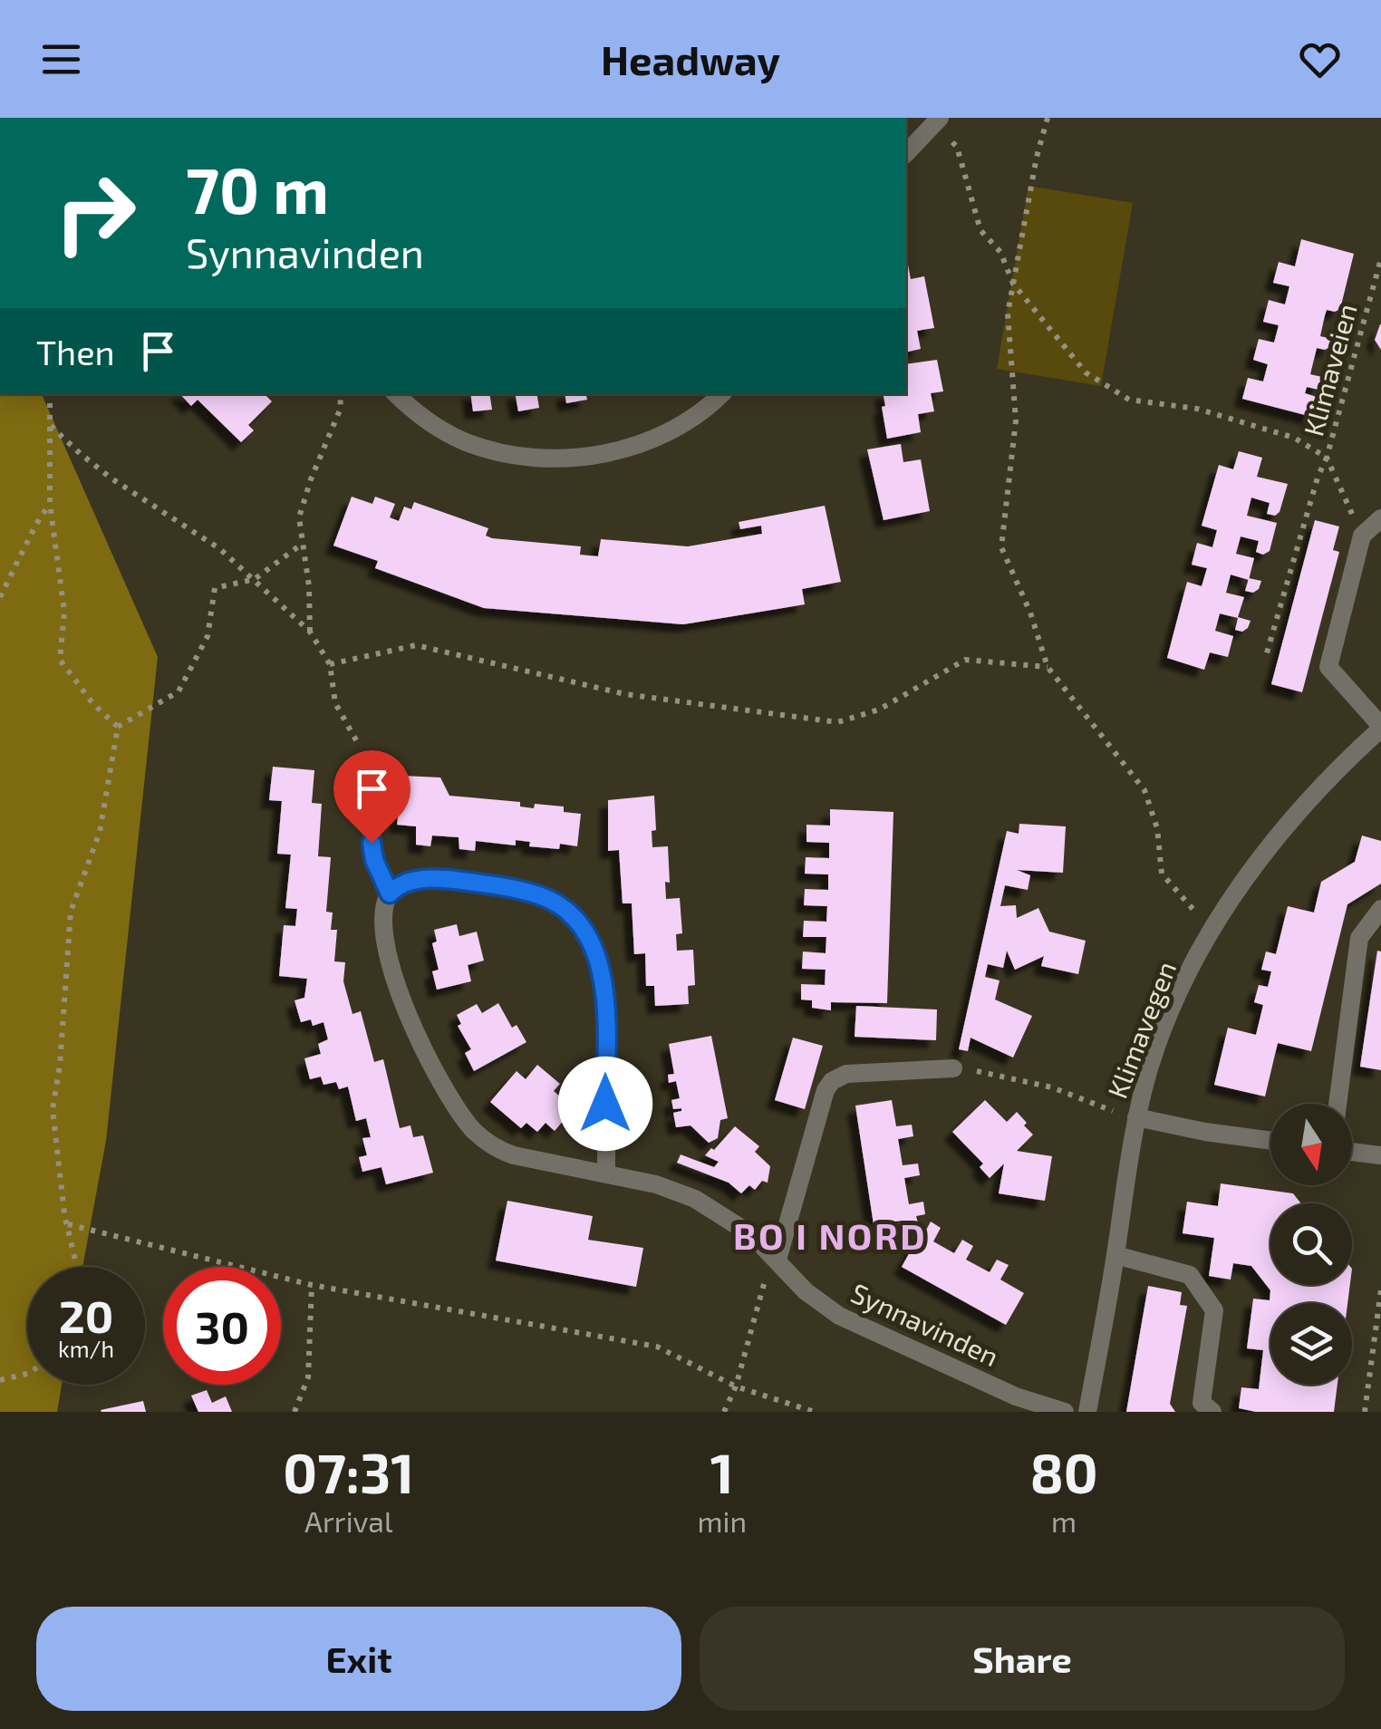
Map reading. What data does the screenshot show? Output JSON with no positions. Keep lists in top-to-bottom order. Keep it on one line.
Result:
{"streets":{"street":["Klimavegen","Synnavinden"],"path":["Klimaveien"]},"districts":["BO I NORD"],"north":"bottom","page":{"header":"Headway","turn":["70 m","Synnavinden"],"then":"Then","speed":"20 km/h","limit":"30","eta":["07:31","Arrival","1","min","80","m"],"buttons":["Exit","Share"]}}
